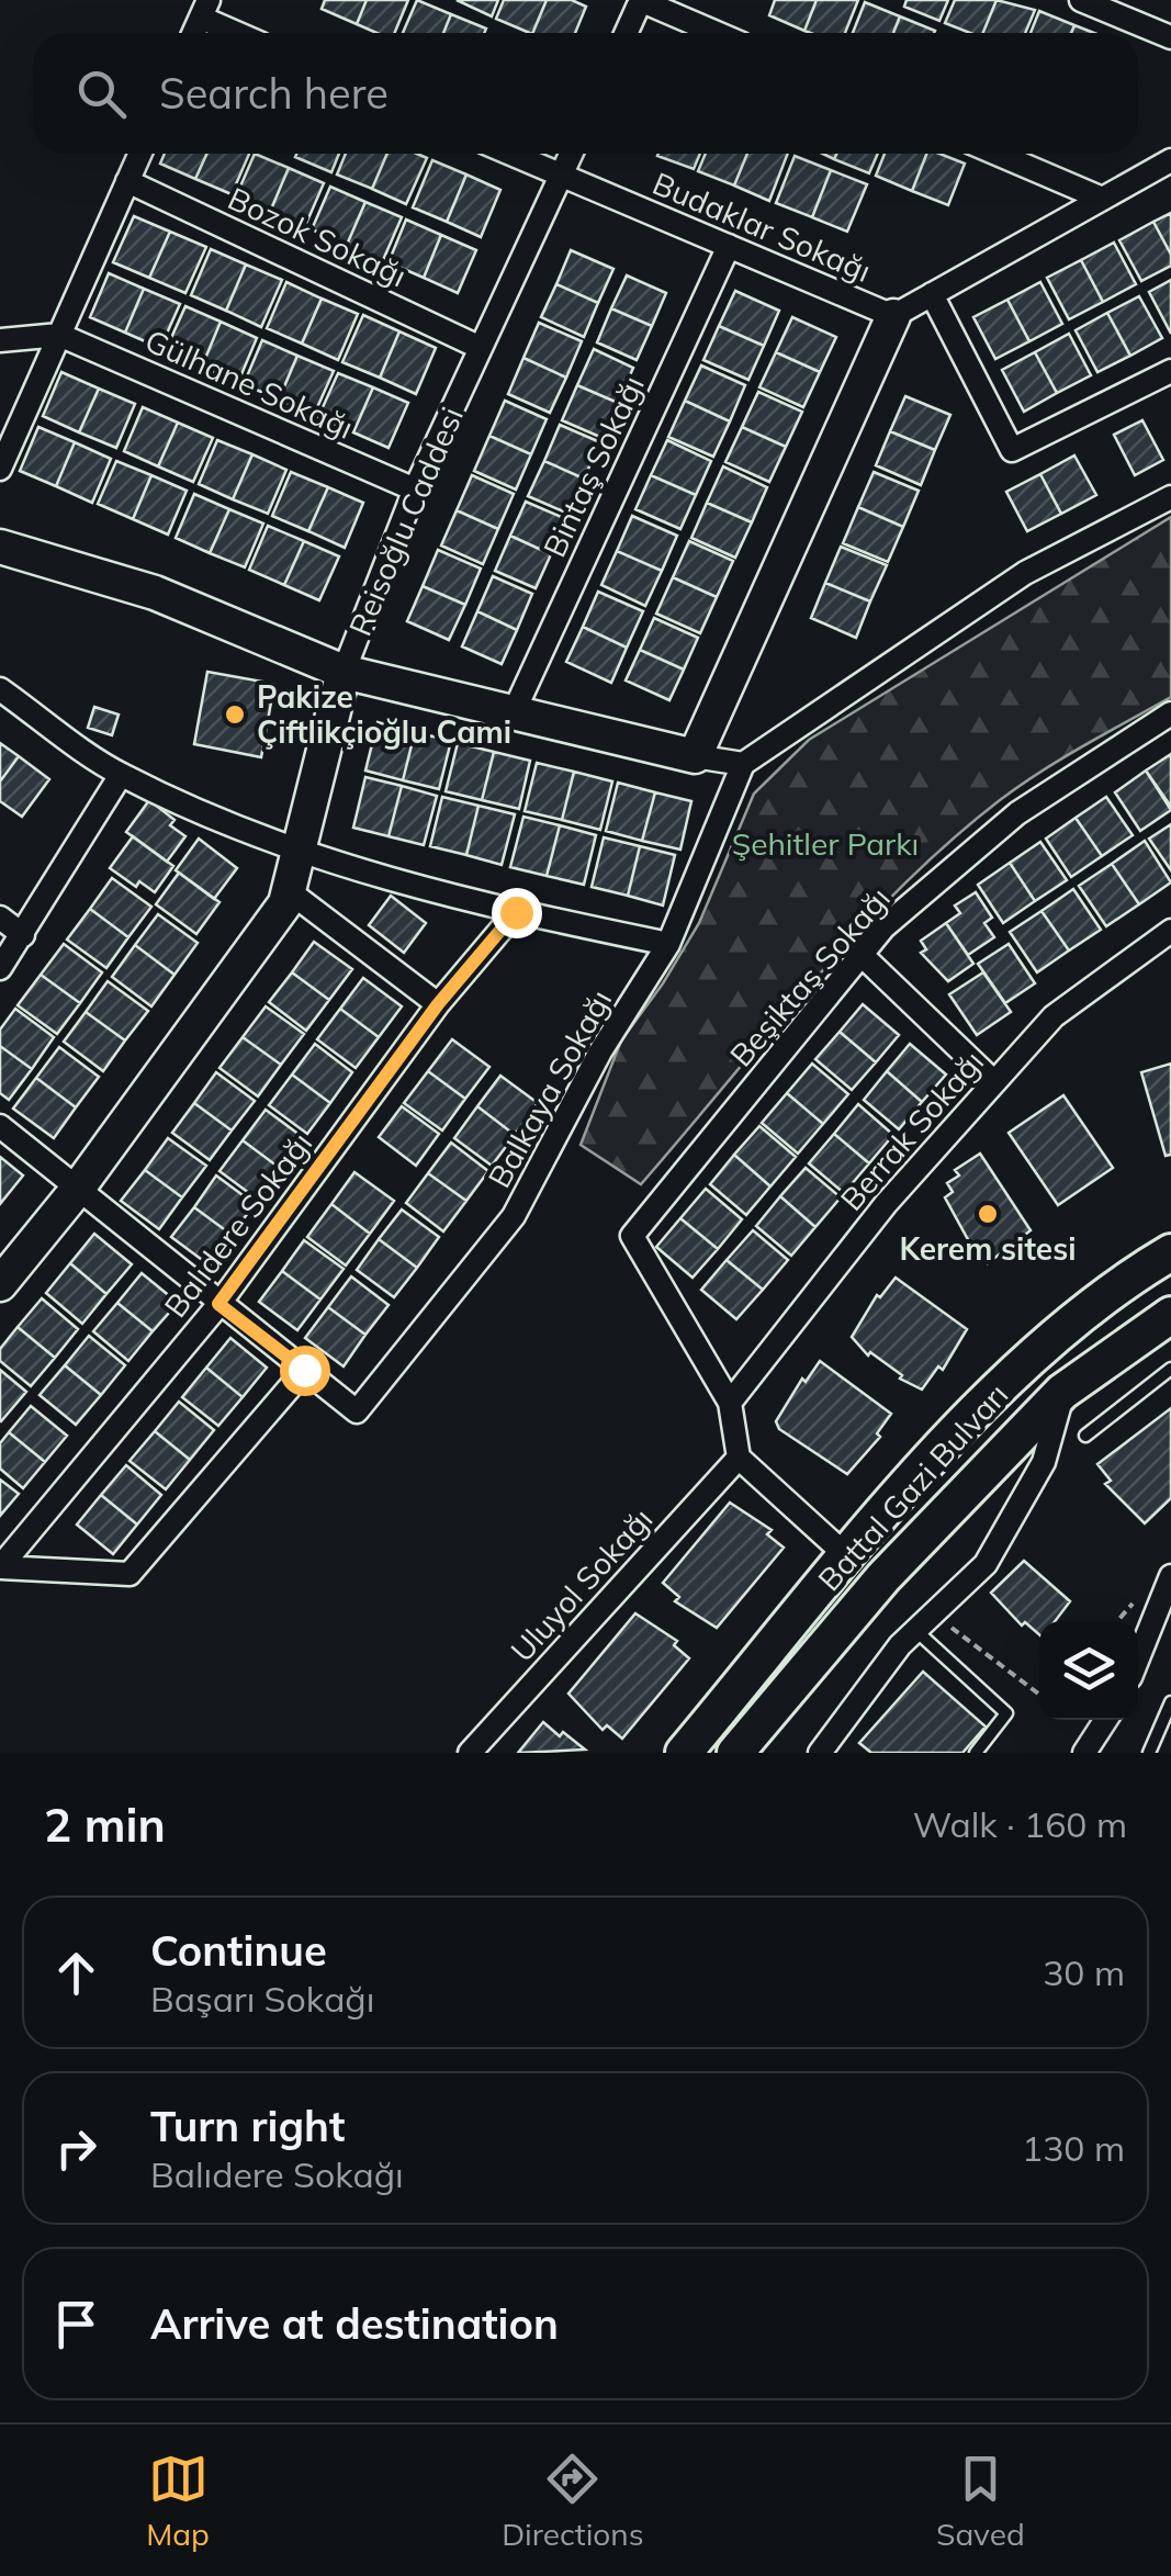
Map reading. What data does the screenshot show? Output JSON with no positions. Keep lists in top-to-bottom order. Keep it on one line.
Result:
{"streets":{"main road":["Battal Gazi Bulvarı"],"street":["Budaklar Sokağı","Bozok Sokağı","Gülhane Sokağı","Bintaş Sokağı","Reisoğlu Caddesi","Beşiktaş Sokağı","Balkaya Sokağı","Berrak Sokağı","Balıdere Sokağı","Uluyol Sokağı"]},"crossings":[["Budaklar Sokağı","Bintaş Sokağı"],["Budaklar Sokağı","Reisoğlu Caddesi"],["Bozok Sokağı","Reisoğlu Caddesi"],["Gülhane Sokağı","Reisoğlu Caddesi"],["Beşiktaş Sokağı","Berrak Sokağı"]],"parks":["Şehitler Parkı"],"places":["Pakize Çiftlikçioğlu Cami","Kerem sitesi"],"page":{"search":"Search here","heading":["2 min","Walk · 160 m"],"list":[["Continue","Başarı Sokağı","30 m"],["Turn right","Balıdere Sokağı","130 m"],"Arrive at destination"],"nav":["Map","Directions","Saved"]}}
